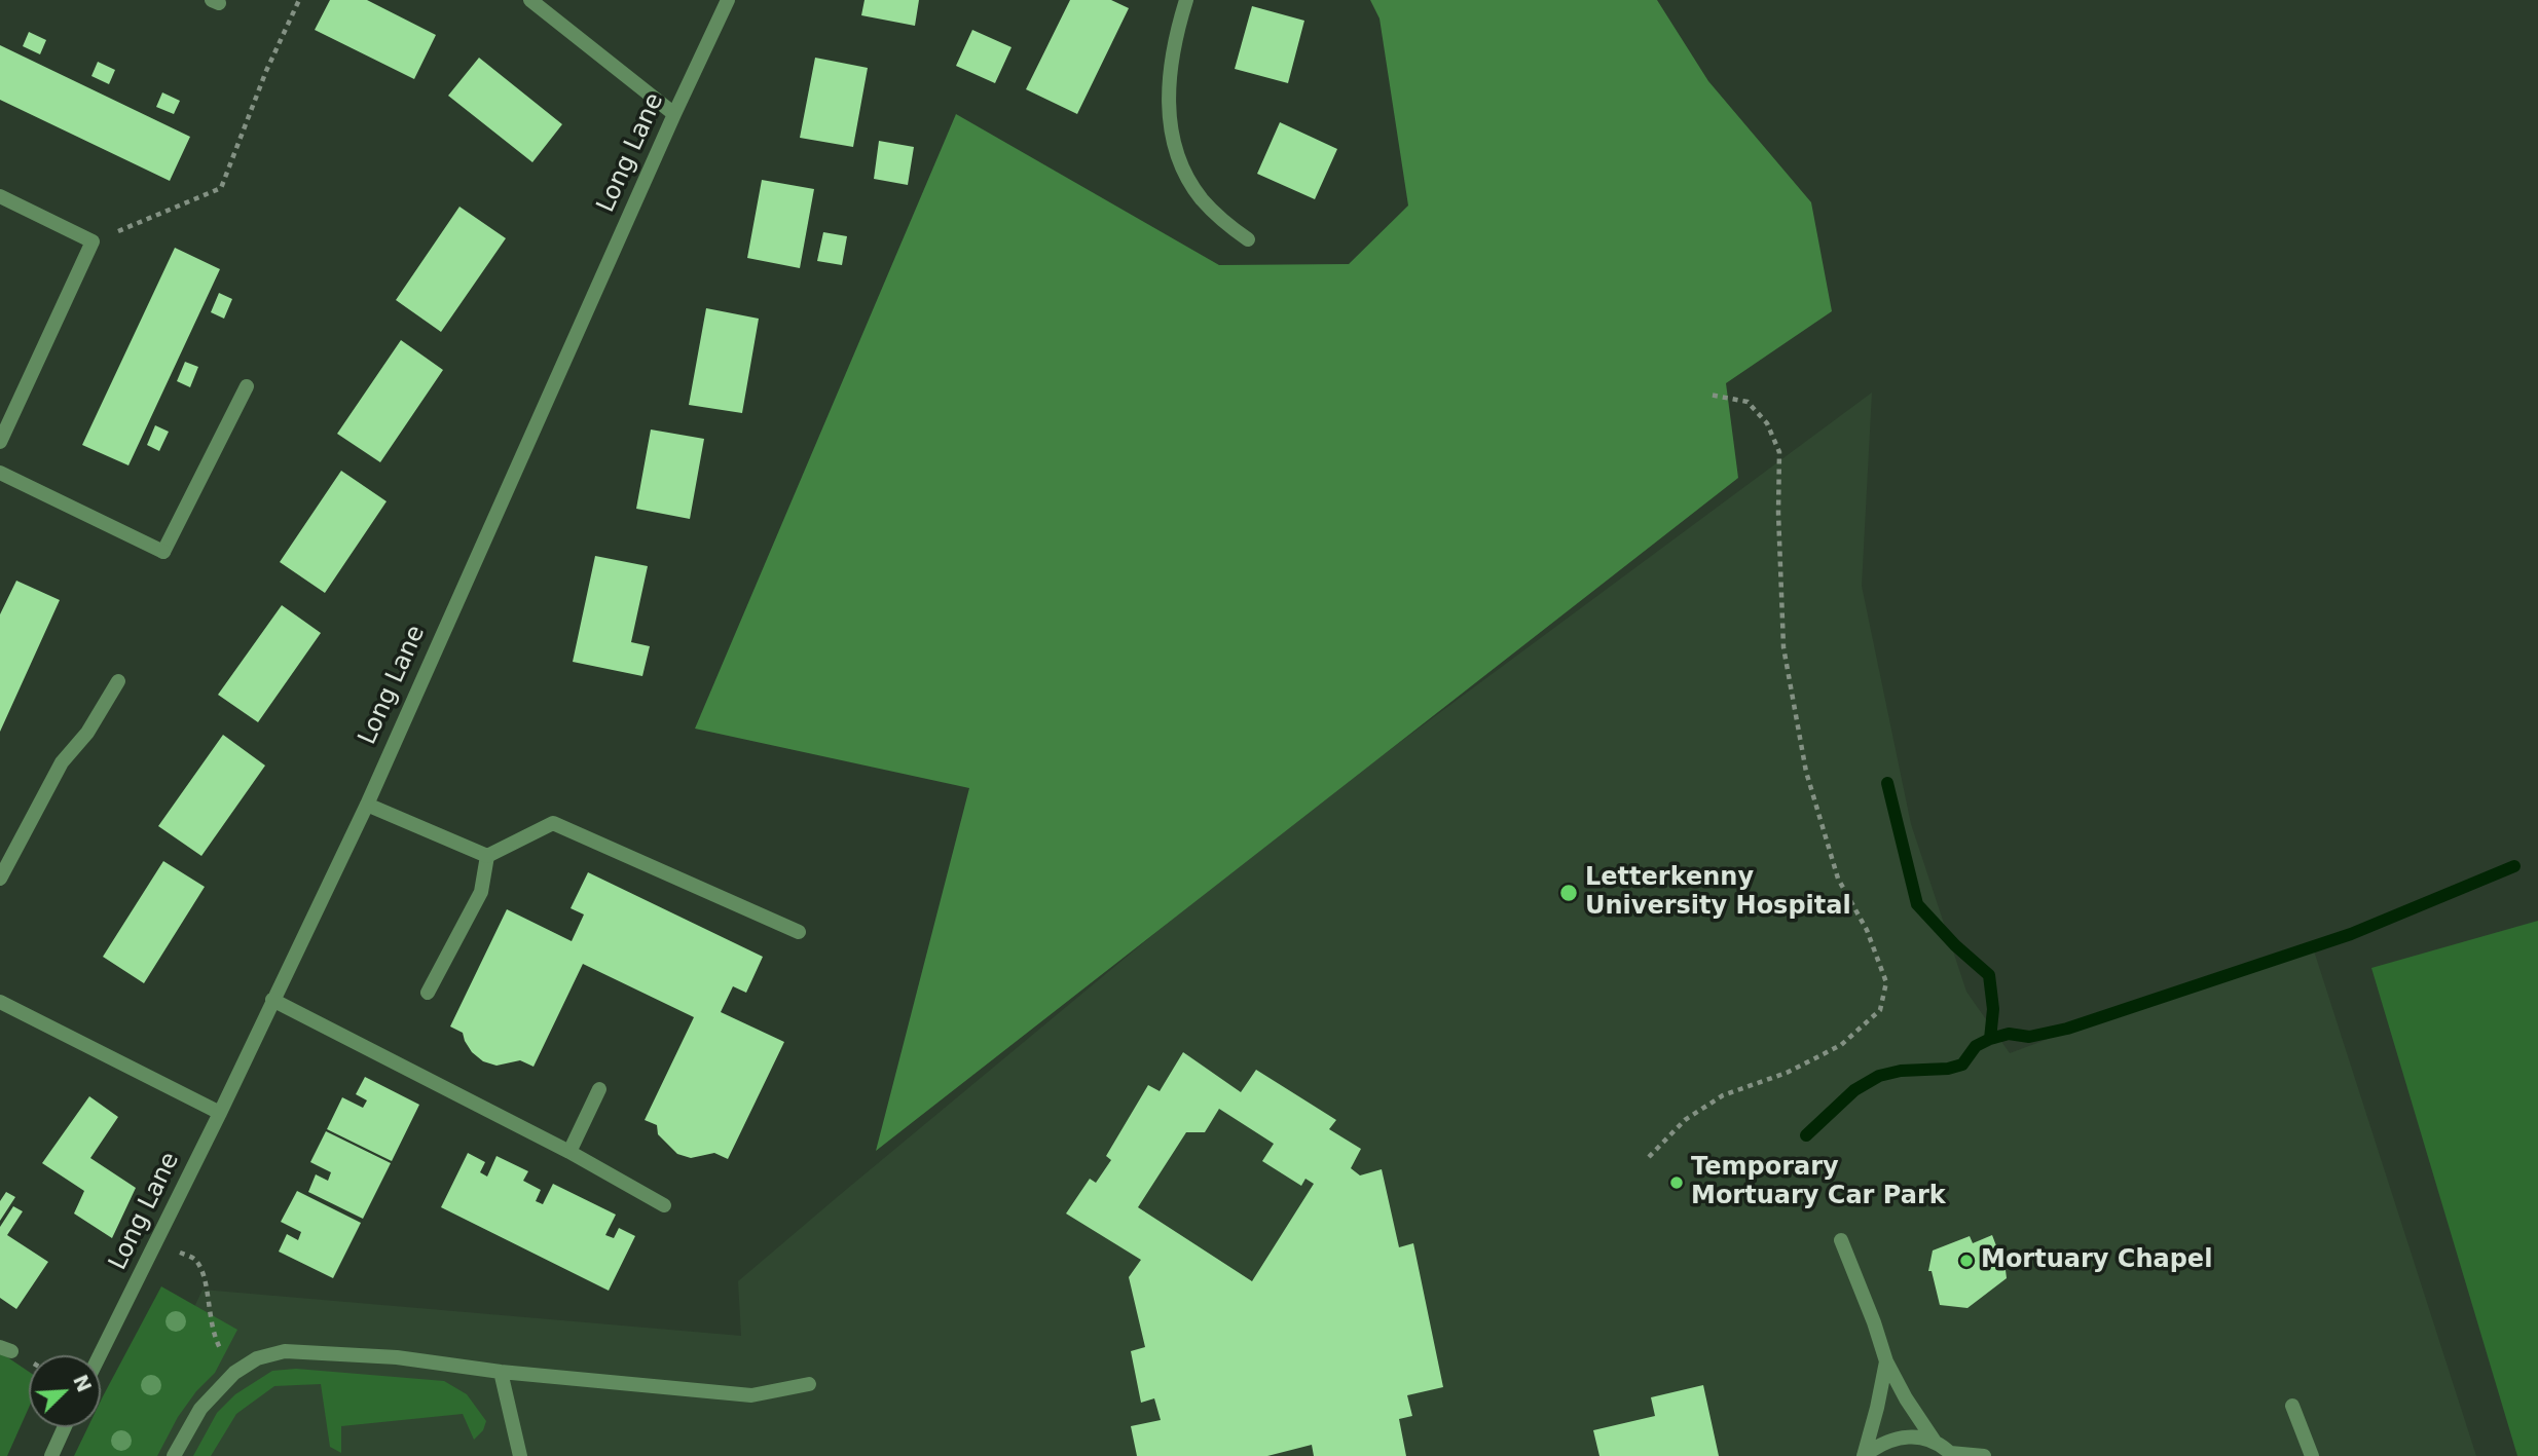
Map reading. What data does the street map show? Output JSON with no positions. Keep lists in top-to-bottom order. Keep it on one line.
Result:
{"streets":{"street":["Long Lane"]},"places":["Letterkenny University Hospital","Temporary Mortuary Car Park","Mortuary Chapel"],"north":"top right"}
